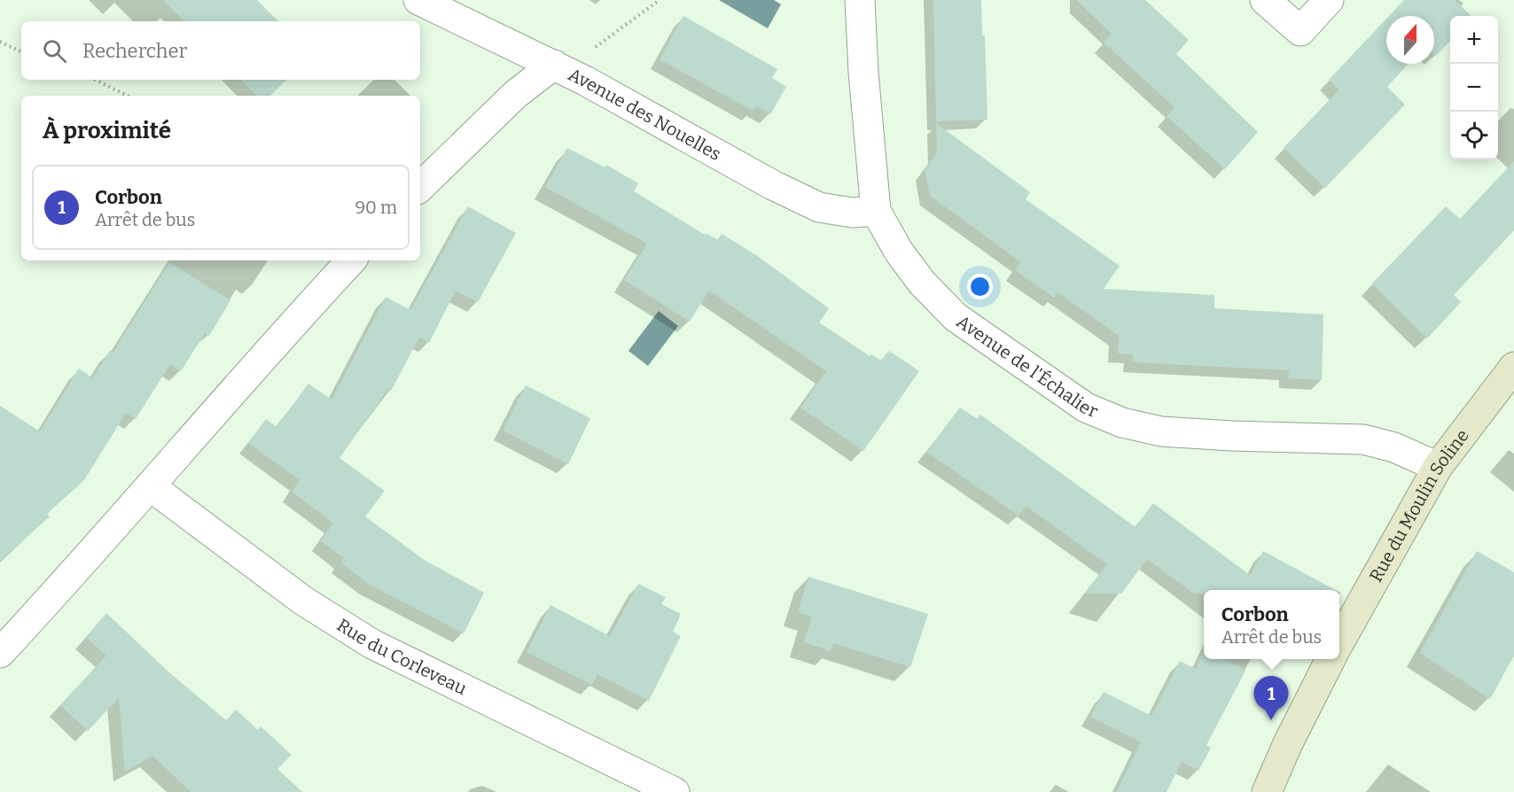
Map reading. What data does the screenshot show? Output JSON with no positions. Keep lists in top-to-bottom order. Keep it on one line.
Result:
{"streets":{"street":["Avenue des Nouelles","Avenue de l'Échalier","Rue du Moulin Soline","Rue du Corleveau"]},"crossings":[["Avenue des Nouelles","Avenue de l'Échalier"],["Avenue de l'Échalier","Rue du Moulin Soline"]],"north":"top","page":{"map_buttons":["+","−"],"search":"Rechercher","heading":"À proximité","list":[{"mark":"1","name":"Corbon","note":"Arrêt de bus","value":"90 m"}],"popup":["Corbon","Arrêt de bus"],"pins":"1"}}
